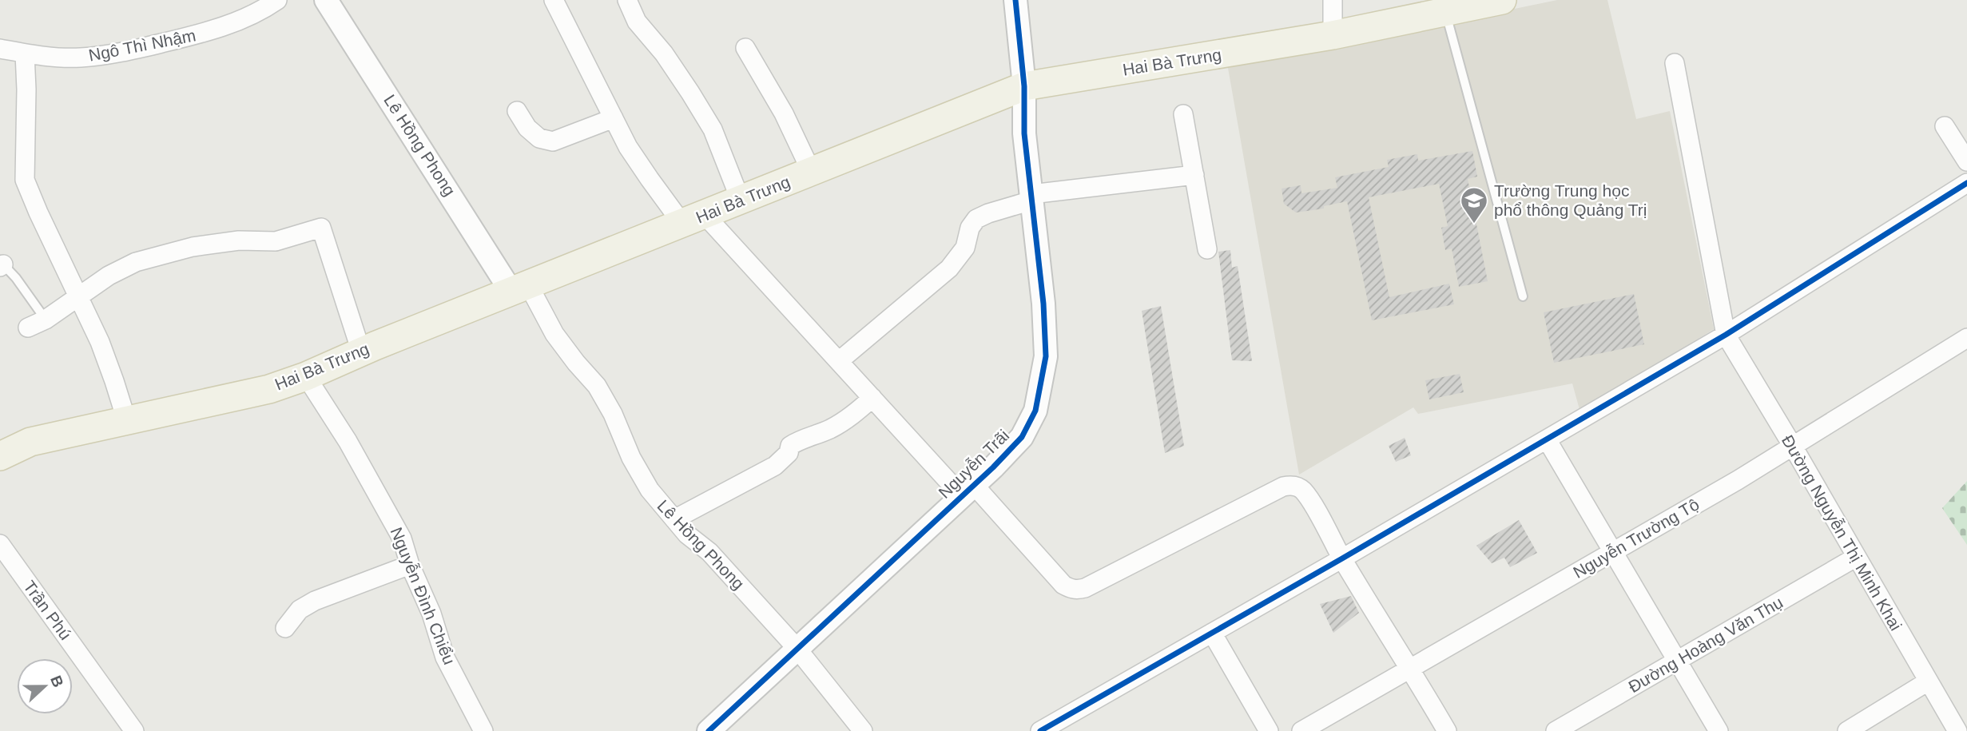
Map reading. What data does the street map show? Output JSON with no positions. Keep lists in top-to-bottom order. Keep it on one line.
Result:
{"streets":{"main road":["Hai Bà Trưng"],"street":["Ngô Thì Nhậm","Lê Hồng Phong","Nguyễn Trãi","Đường Nguyễn Thị Minh Khai","Nguyễn Trường Tộ","Nguyễn Đình Chiểu","Trần Phú","Đường Hoàng Văn Thụ"]},"crossings":[["Hai Bà Trưng","Lê Hồng Phong"],["Hai Bà Trưng","Nguyễn Trãi"],["Hai Bà Trưng","Nguyễn Đình Chiểu"],["Lê Hồng Phong","Nguyễn Trãi"],["Đường Nguyễn Thị Minh Khai","Nguyễn Trường Tộ"],["Đường Nguyễn Thị Minh Khai","Đường Hoàng Văn Thụ"]],"places":{"school or university":["Trường Trung học phổ thông Quảng Trị"]},"north":"right"}
